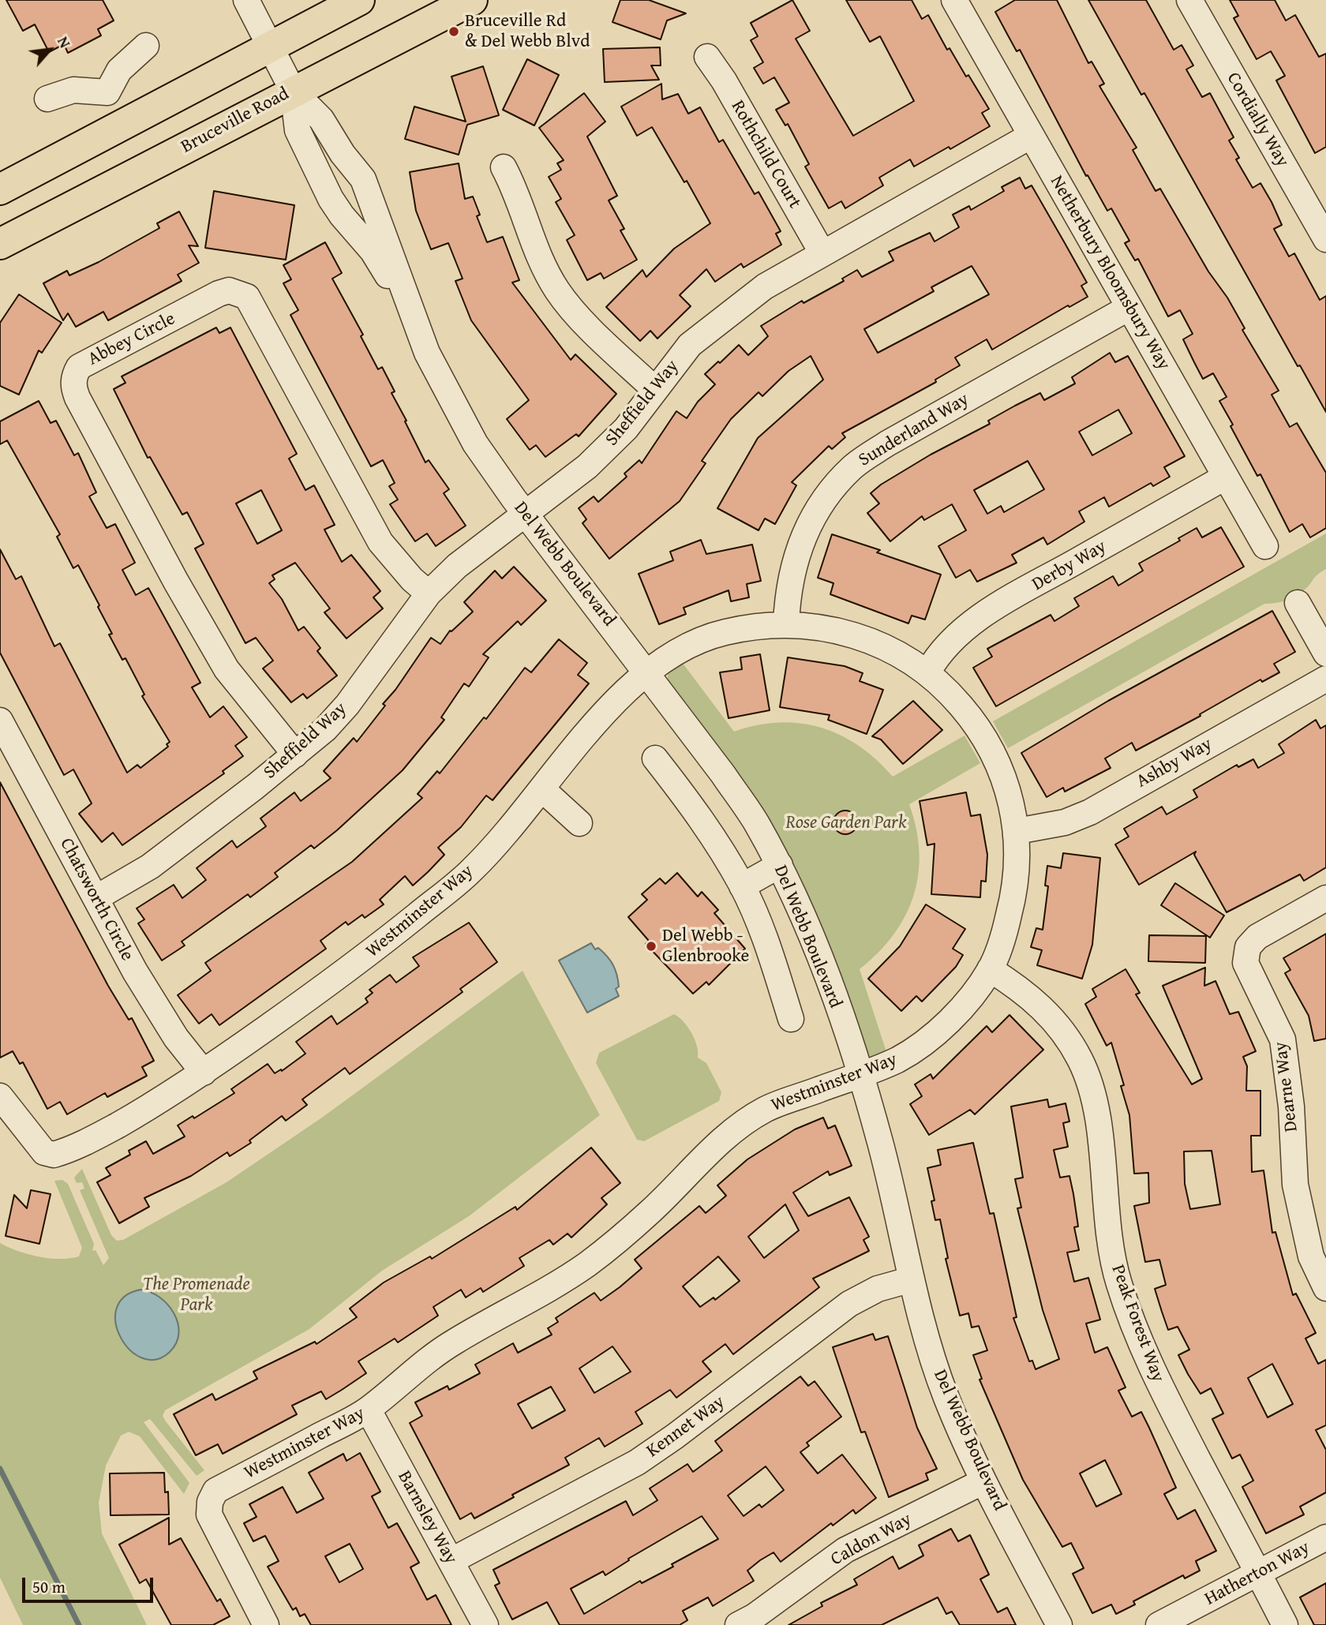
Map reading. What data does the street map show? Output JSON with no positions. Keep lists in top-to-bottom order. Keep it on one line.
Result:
{"streets":{"main road":["Bruceville Road"],"street":["Cordially Way","Rothchild Court","Netherbury Bloomsbury Way","Abbey Circle","Sheffield Way","Sunderland Way","Del Webb Boulevard","Derby Way","Ashby Way","Chatsworth Circle","Westminster Way","Dearne Way","Peak Forest Way","Kennet Way","Barnsley Way","Caldon Way","Hatherton Way"]},"crossings":[["Bruceville Road","Del Webb Boulevard"],["Rothchild Court","Sheffield Way"],["Netherbury Bloomsbury Way","Sheffield Way"],["Netherbury Bloomsbury Way","Sunderland Way"],["Netherbury Bloomsbury Way","Derby Way"],["Abbey Circle","Sheffield Way"],["Sheffield Way","Del Webb Boulevard"],["Sheffield Way","Chatsworth Circle"],["Sunderland Way","Westminster Way"],["Del Webb Boulevard","Westminster Way"],["Del Webb Boulevard","Kennet Way"],["Del Webb Boulevard","Caldon Way"],["Derby Way","Westminster Way"],["Ashby Way","Westminster Way"],["Chatsworth Circle","Westminster Way"],["Westminster Way","Peak Forest Way"],["Westminster Way","Barnsley Way"],["Peak Forest Way","Hatherton Way"],["Kennet Way","Barnsley Way"]],"parks":["Rose Garden Park","The Promenade Park"],"places":["Bruceville Rd & Del Webb Blvd","Del Webb - Glenbrooke"],"scale_bar":"50 m","north":"top right"}
